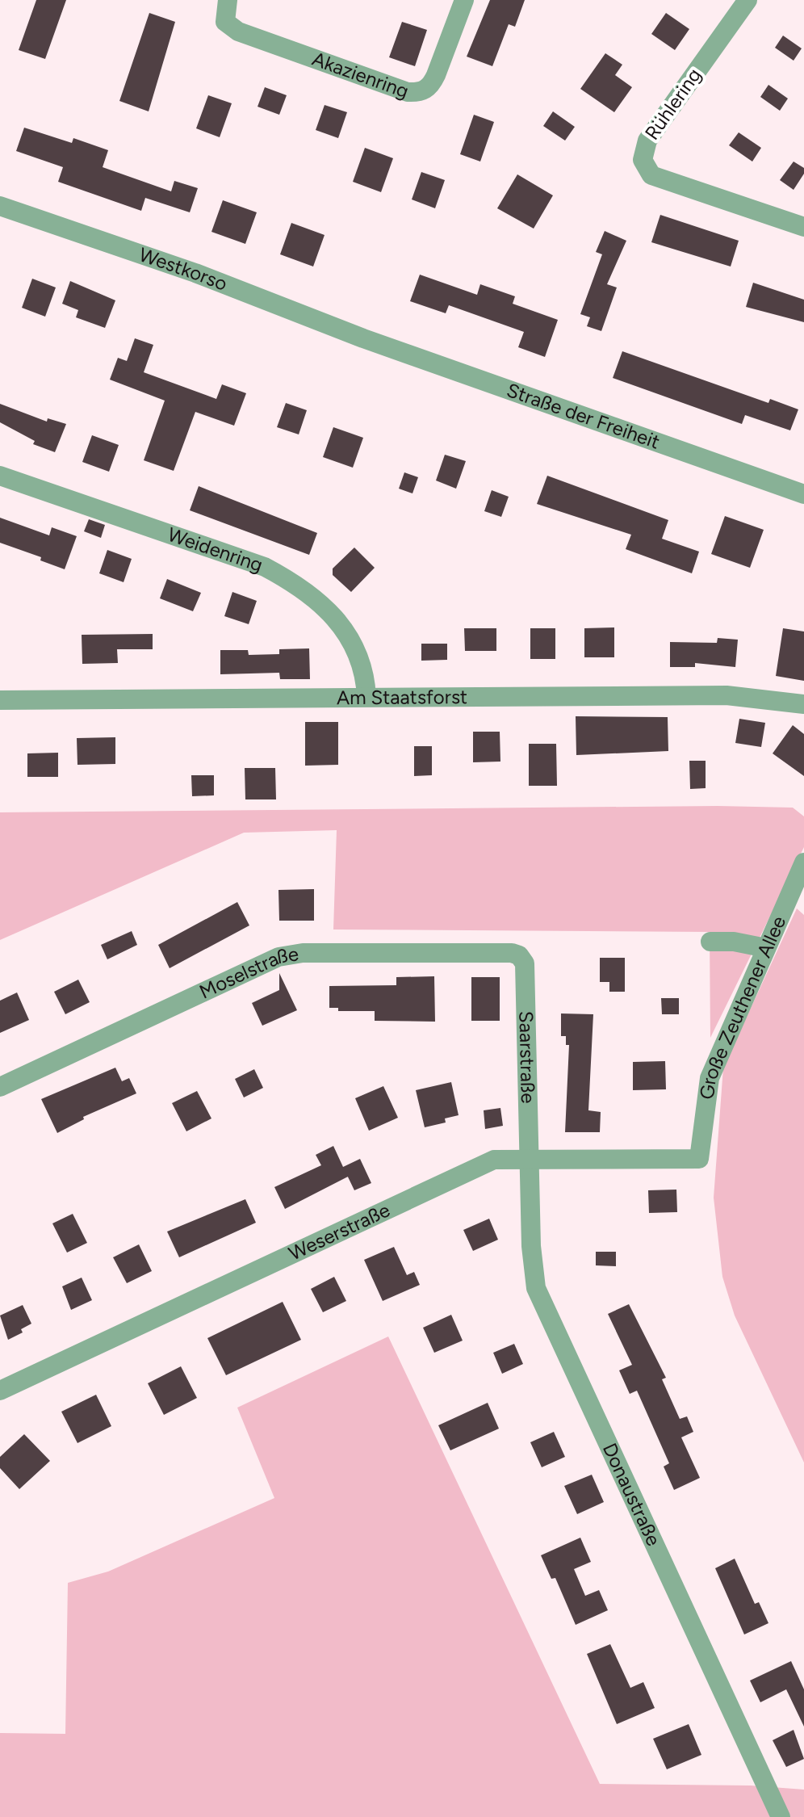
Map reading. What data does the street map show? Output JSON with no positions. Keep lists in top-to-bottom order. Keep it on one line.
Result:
{"streets":{"street":["Akazienring","Rühlering","Westkorso","Straße der Freiheit","Weidenring","Am Staatsforst","Moselstraße","Große Zeuthener Allee","Saarstraße","Weserstraße","Donaustraße"]},"crossings":[["Westkorso","Straße der Freiheit"],["Weidenring","Am Staatsforst"],["Moselstraße","Saarstraße"],["Große Zeuthener Allee","Weserstraße"],["Saarstraße","Weserstraße"],["Saarstraße","Donaustraße"],["Weserstraße","Donaustraße"]]}
